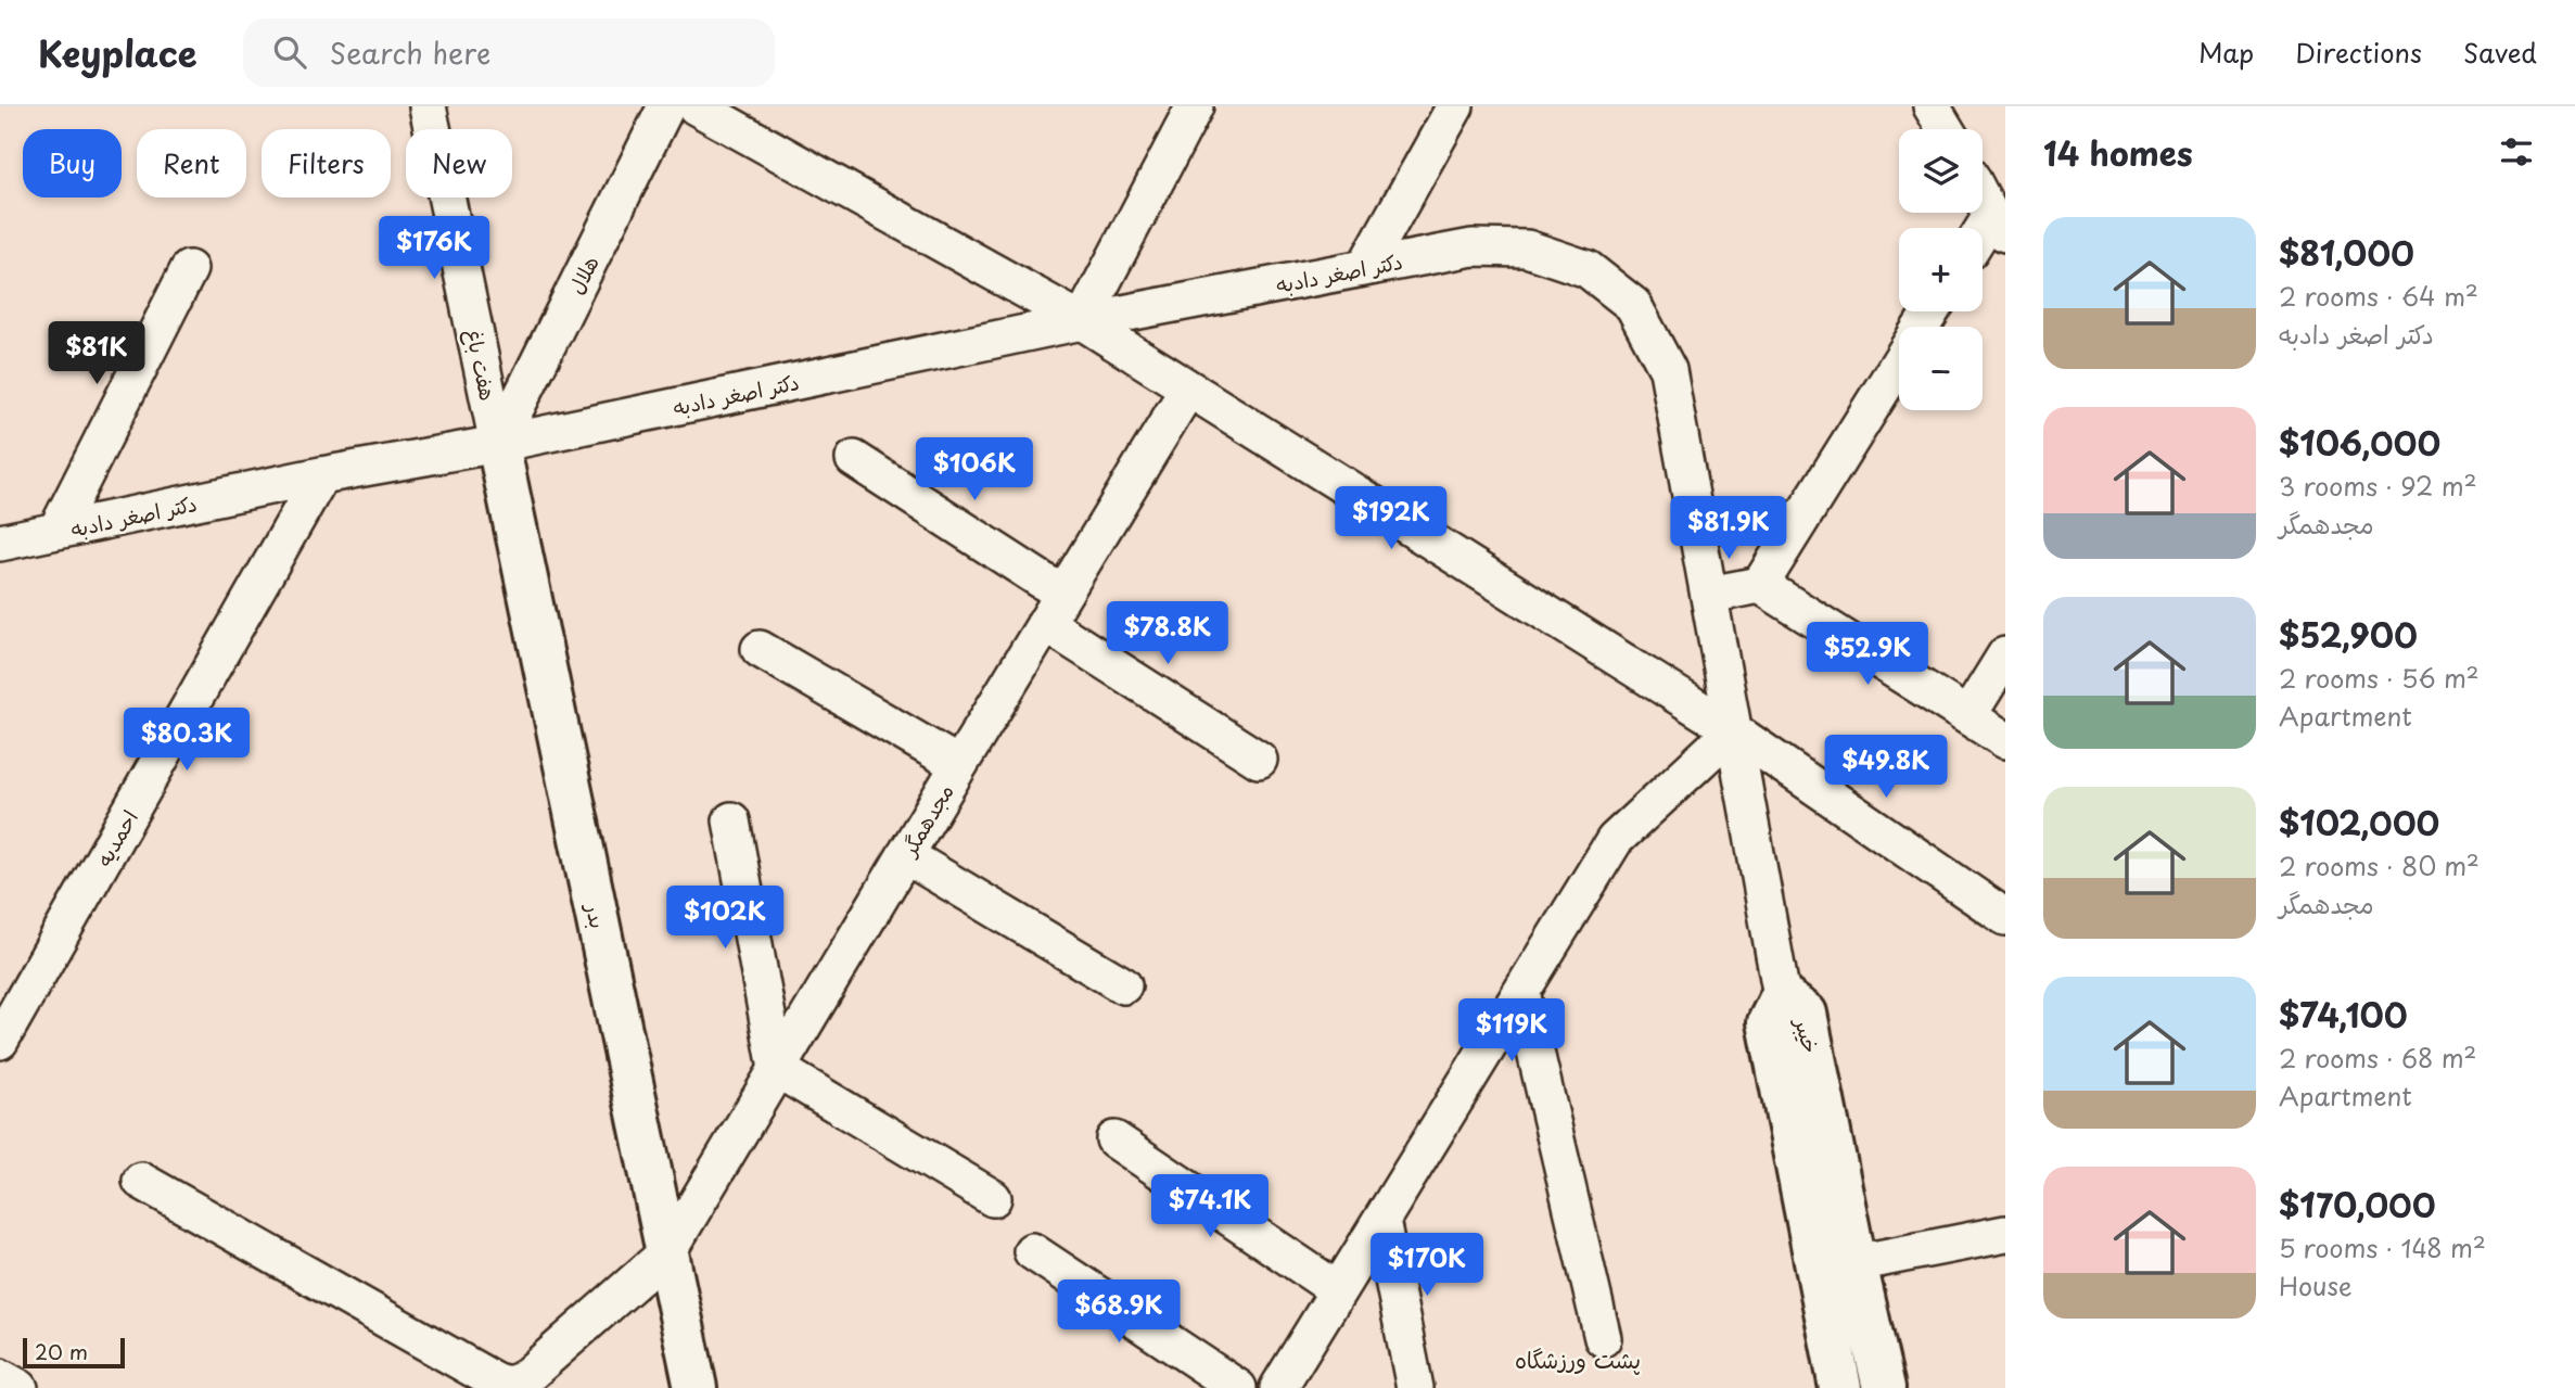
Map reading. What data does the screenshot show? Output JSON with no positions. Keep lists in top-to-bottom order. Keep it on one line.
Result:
{"streets":{"street":["دکتر اصغر دادبه","هلال","هفت باغ","مجدهمگر","احمدیه","بدر","خیبر"]},"crossings":[["دکتر اصغر دادبه","هلال"],["دکتر اصغر دادبه","هفت باغ"],["دکتر اصغر دادبه","احمدیه"],["دکتر اصغر دادبه","بدر"],["دکتر اصغر دادبه","خیبر"],["هلال","هفت باغ"],["هلال","بدر"],["هفت باغ","بدر"],["مجدهمگر","بدر"]],"districts":["پشت ورزشگاه"],"scale_bar":"20 m","page":{"header":"Keyplace","search":"Search here","nav":["Map","Directions","Saved"],"heading":"14 homes","map_buttons":["+","−"],"chip":["Buy","Rent","Filters","New"],"list":[{"name":"$81,000","note":"2 rooms · 64 m² · دکتر اصغر دادبه"},{"name":"$106,000","note":"3 rooms · 92 m² · مجدهمگر"},{"name":"$52,900","note":"2 rooms · 56 m² · Apartment"},{"name":"$102,000","note":"2 rooms · 80 m² · مجدهمگر"},{"name":"$74,100","note":"2 rooms · 68 m² · Apartment"},{"name":"$170,000","note":"5 rooms · 148 m² · House"}],"price":["$176K","$81K","$106K","$192K","$81.9K","$78.8K","$52.9K","$80.3K","$49.8K","$102K","$119K","$74.1K","$170K","$68.9K"],"scale":"20 m"}}
